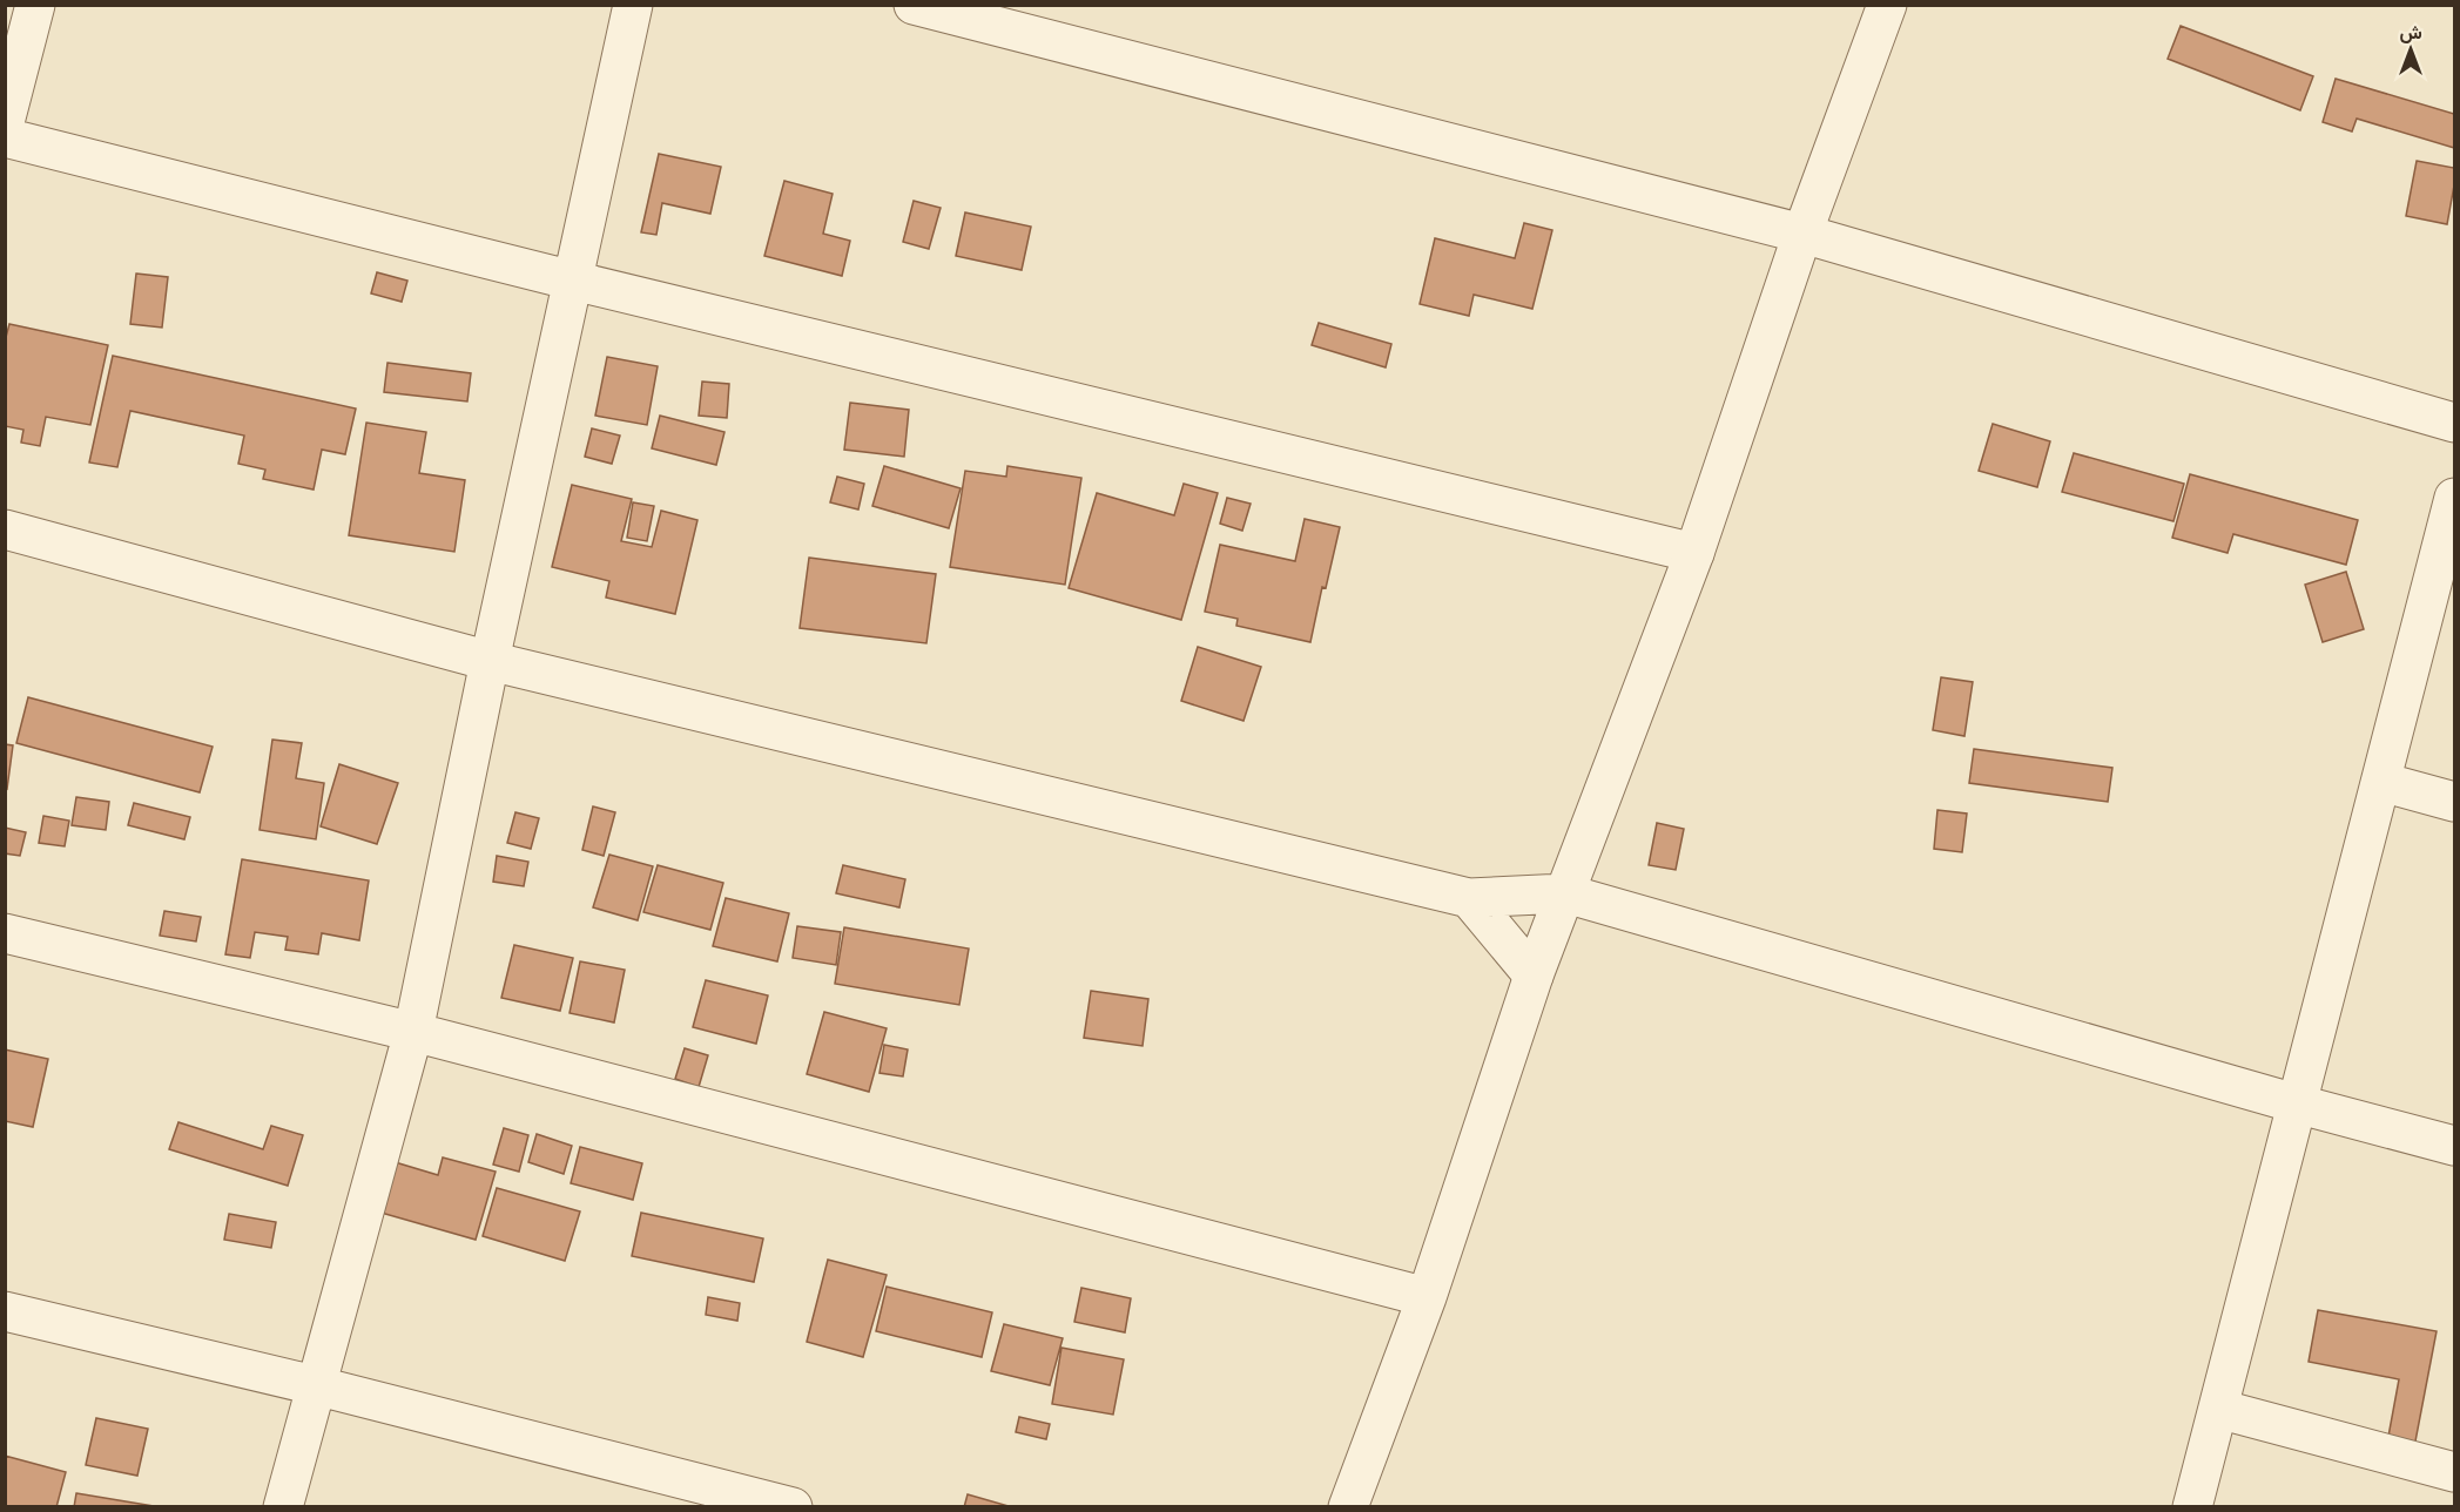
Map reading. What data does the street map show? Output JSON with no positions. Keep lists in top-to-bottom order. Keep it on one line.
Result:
{"north":"top"}
